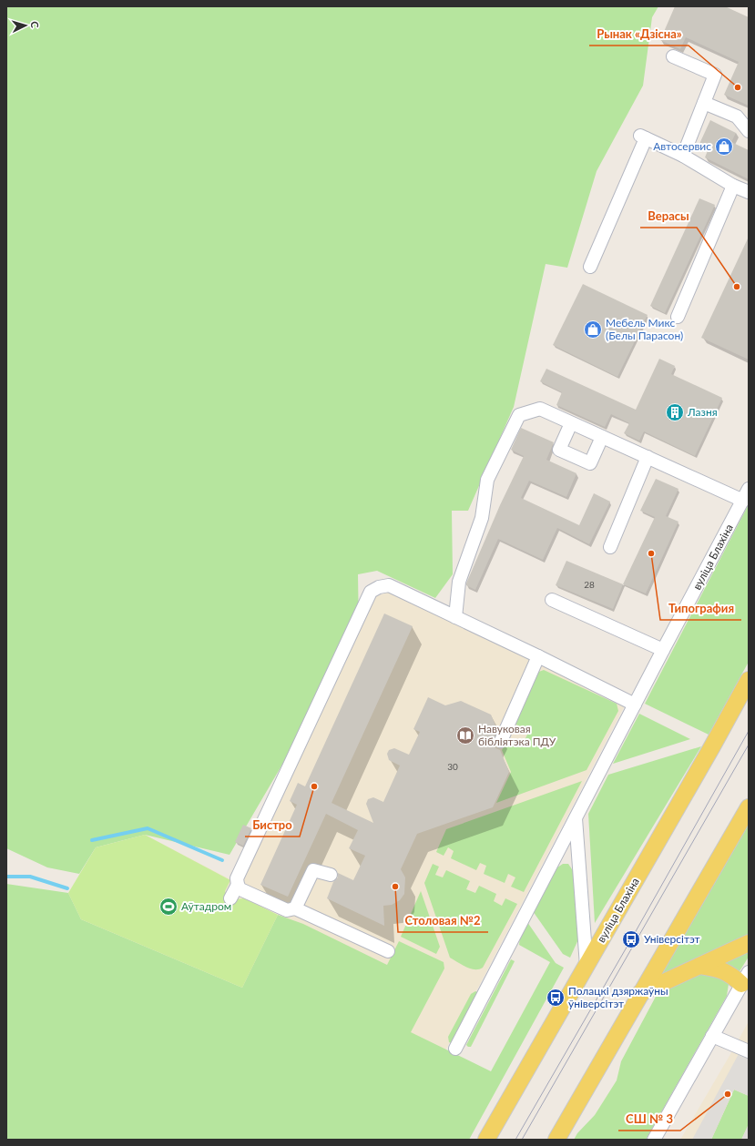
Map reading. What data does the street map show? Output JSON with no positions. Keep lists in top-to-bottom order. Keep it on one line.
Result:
{"streets":{"main road":["вуліца Блахіна"]},"places":{"other":["Рынак «Дзісна»","Верасы","Типография","Бистро","Столовая №2","СШ № 3"],"shop":["Автосервис","Мебель Микс (Белы Парасон)"],"building":["Лазня"],"library":["Навуковая бібліятэка ПДУ"],"sports":["Аўтадром"],"bus stop":["Універсітэт","Полацкі дзяржаўны ўніверсітэт"]},"house_numbers":["28","30"],"north":"right"}
